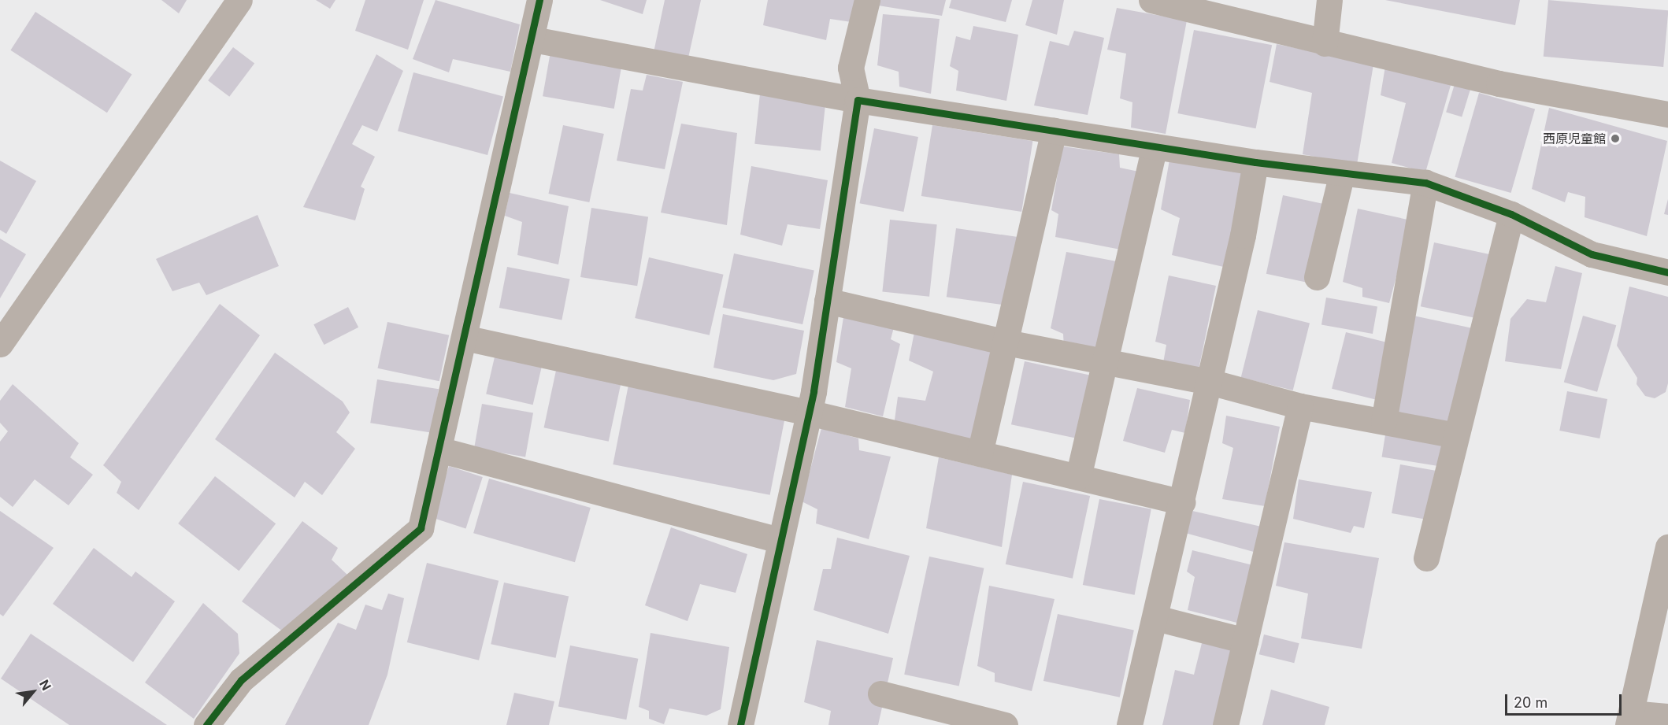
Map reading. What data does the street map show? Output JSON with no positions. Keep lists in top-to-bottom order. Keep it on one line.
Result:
{"places":["西原児童館"],"scale_bar":"20 m","north":"top right"}
